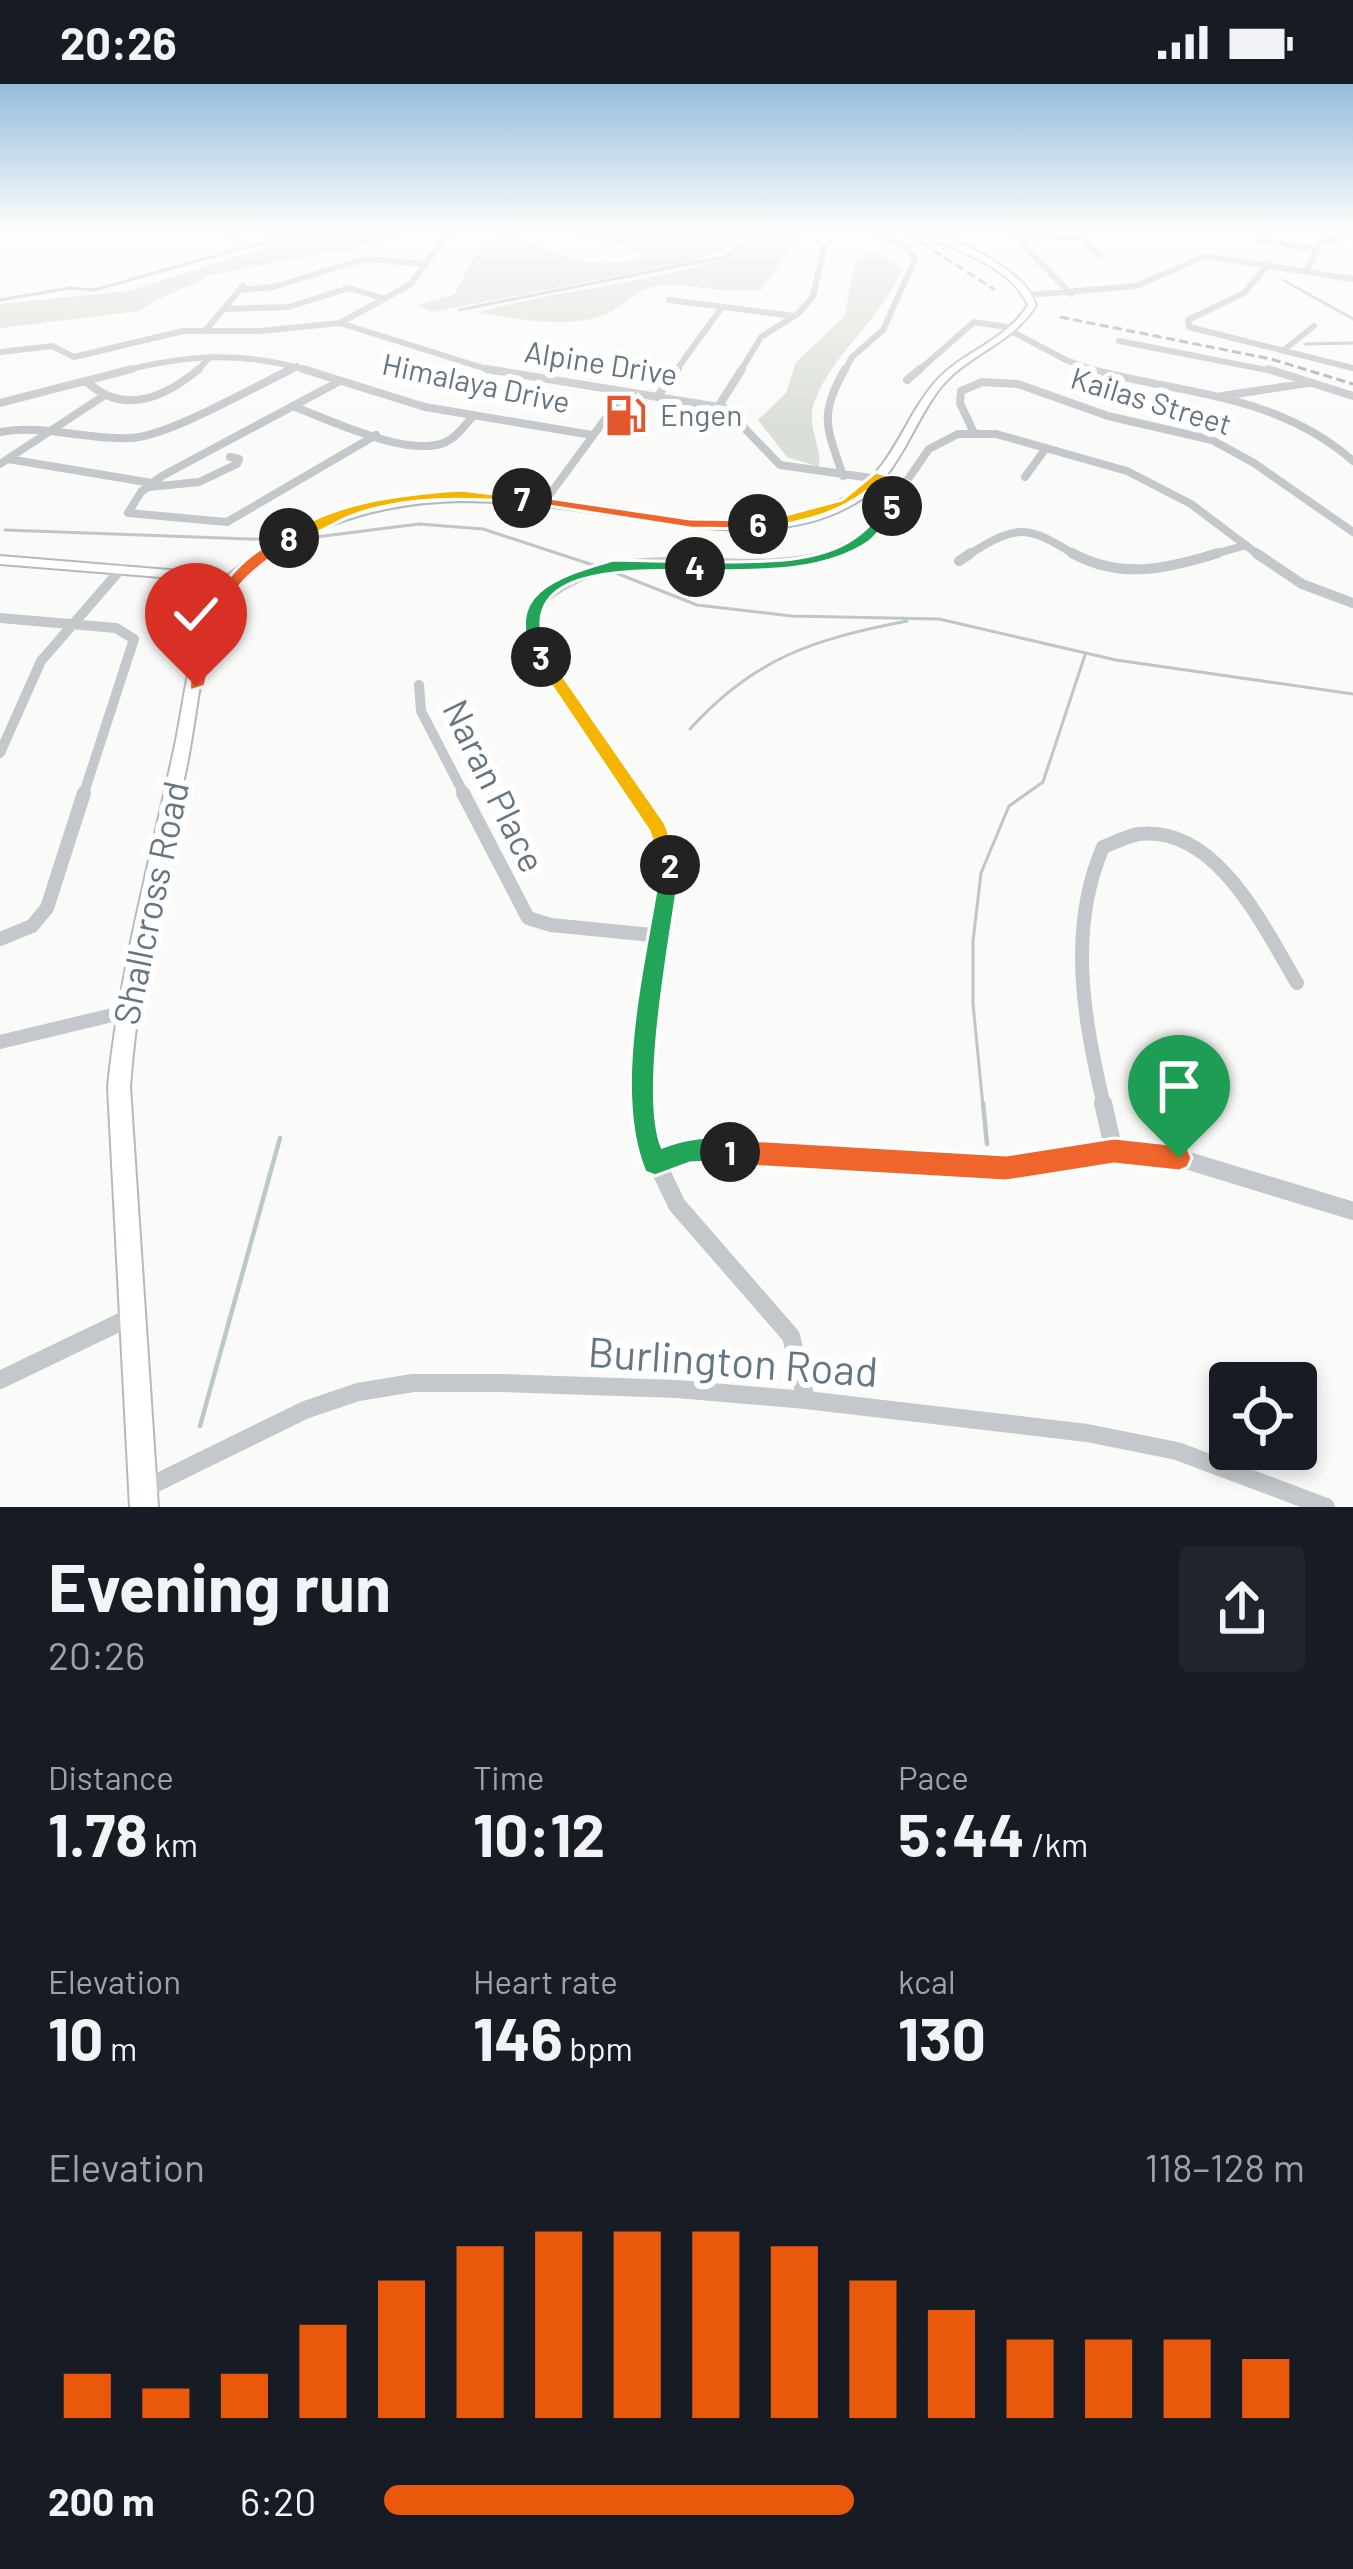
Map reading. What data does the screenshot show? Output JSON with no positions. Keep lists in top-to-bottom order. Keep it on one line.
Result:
{"streets":{"street":["Alpine Drive","Himalaya Drive","Kailas Street","Naran Place","Shallcross Road","Burlington Road"]},"crossings":[["Alpine Drive","Shallcross Road"],["Shallcross Road","Burlington Road"]],"places":{"fuel station":["Engen"]},"page":{"status":"20:26","pins":["7","5","6","8","4","3","2","1"],"heading":["Evening run","20:26"],"stats":[["Distance","1.78 km"],["Time","10:12"],["Pace","5:44 /km"],["Elevation","10 m"],["Heart rate","146 bpm"],["kcal","130"]],"chart":["Elevation","118–128 m"],"list":[{"name":"200 m","note":"6:20"}]}}
